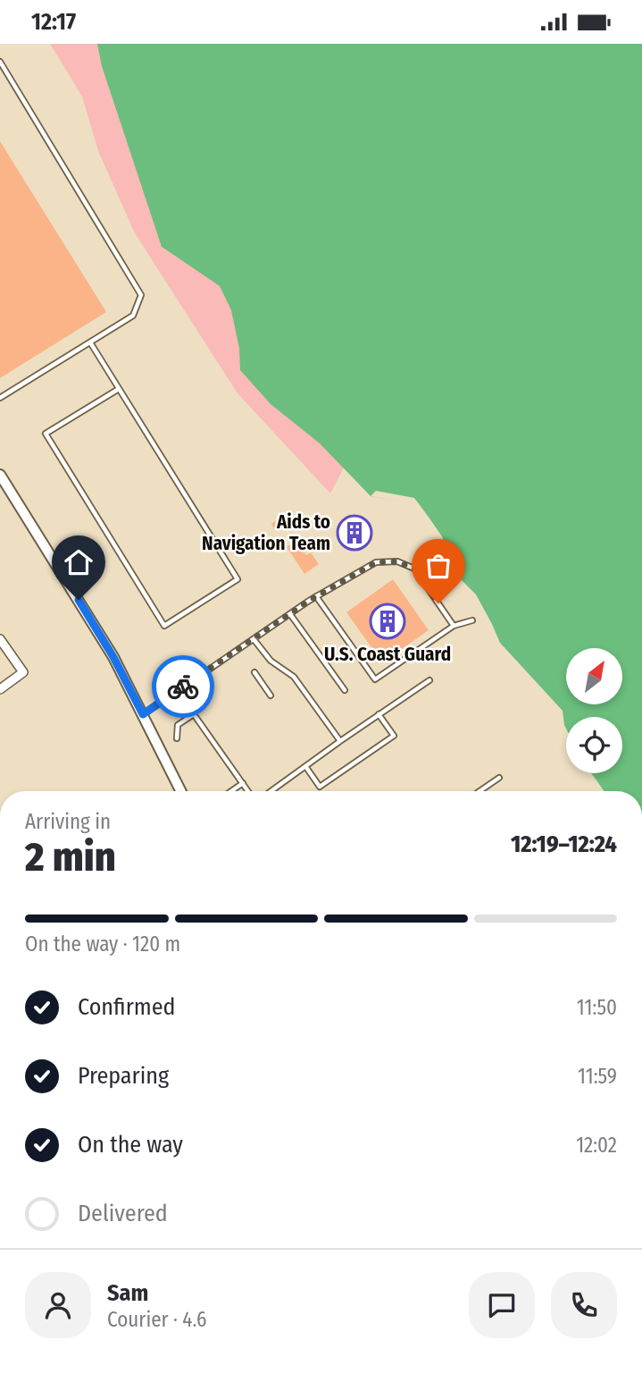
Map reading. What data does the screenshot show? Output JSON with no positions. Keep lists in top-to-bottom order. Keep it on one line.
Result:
{"places":{"building":["Aids to Navigation Team","U.S. Coast Guard"]},"north":"top right","page":{"status":"12:17","heading":["2 min","Arriving in","12:19–12:24"],"panel":["Sam","Courier · 4.6"],"bar":"On the way · 120 m","list":[["Confirmed","11:50"],["Preparing","11:59"],["On the way","12:02"],"Delivered"]}}
